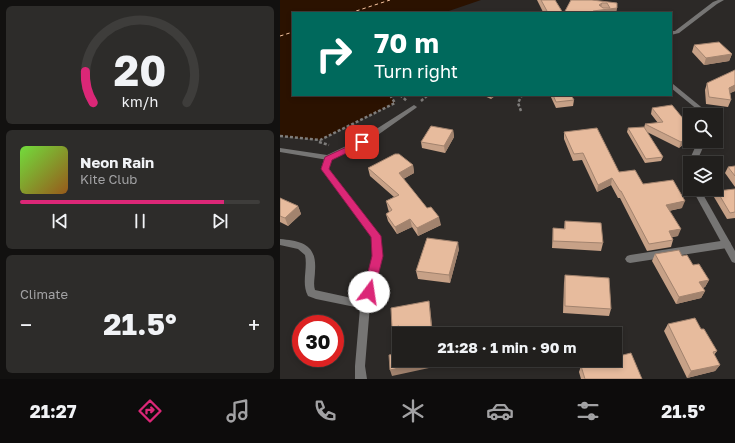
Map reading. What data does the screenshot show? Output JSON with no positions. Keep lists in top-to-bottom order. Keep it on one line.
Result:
{"page":{"turn":["70 m","Turn right"],"song":["Neon Rain","Kite Club"],"tile":"Climate","heat":["−","21.5°","+"],"limit":"30","trip":"21:28 · 1 min · 90 m","tabs":["21:27","21.5°"],"gauge":["20","km/h"]}}
